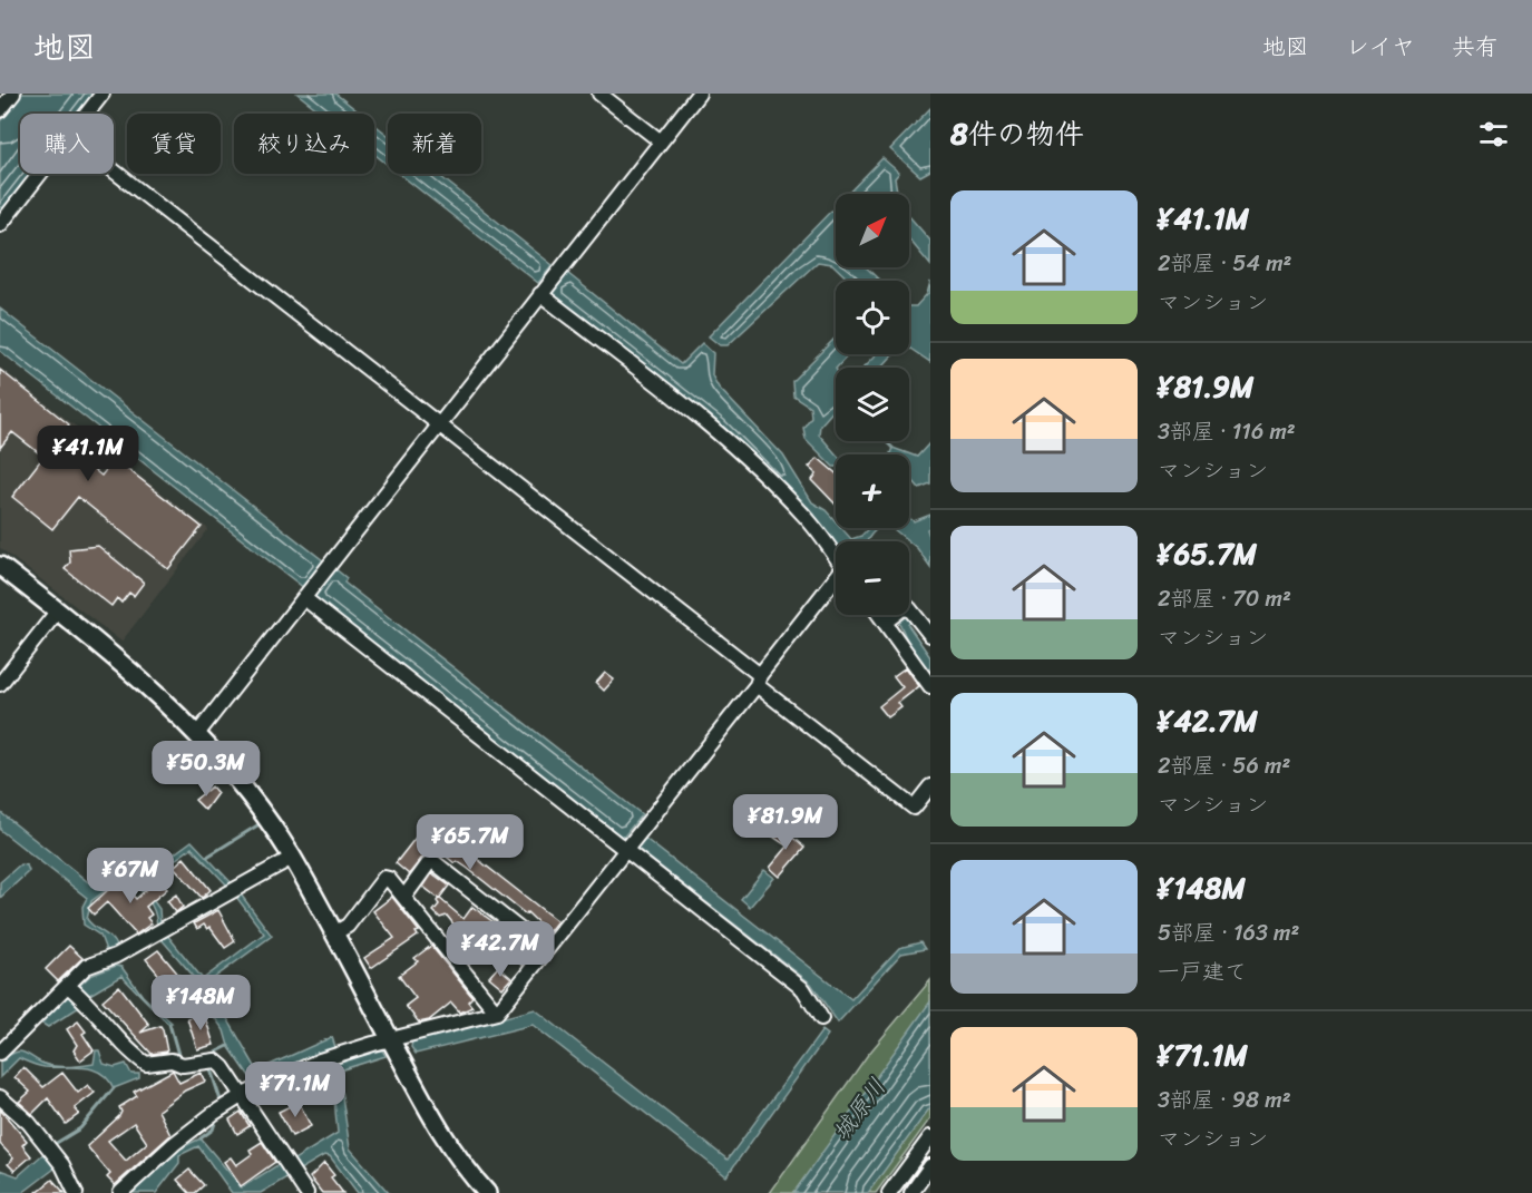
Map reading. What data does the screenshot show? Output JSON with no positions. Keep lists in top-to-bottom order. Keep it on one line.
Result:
{"water":["城原川"],"north":"top right","page":{"header":"地図","nav":["地図","レイヤ","共有"],"heading":"8件の物件","chip":["購入","賃貸","絞り込み","新着"],"list":[{"name":"¥41.1M","note":"2部屋 · 54 m² · マンション"},{"name":"¥81.9M","note":"3部屋 · 116 m² · マンション"},{"name":"¥65.7M","note":"2部屋 · 70 m² · マンション"},{"name":"¥42.7M","note":"2部屋 · 56 m² · マンション"},{"name":"¥148M","note":"5部屋 · 163 m² · 一戸建て"},{"name":"¥71.1M","note":"3部屋 · 98 m² · マンション"}],"map_buttons":["+","−"],"price":["¥41.1M","¥50.3M","¥81.9M","¥65.7M","¥67M","¥42.7M","¥148M","¥71.1M"]}}
